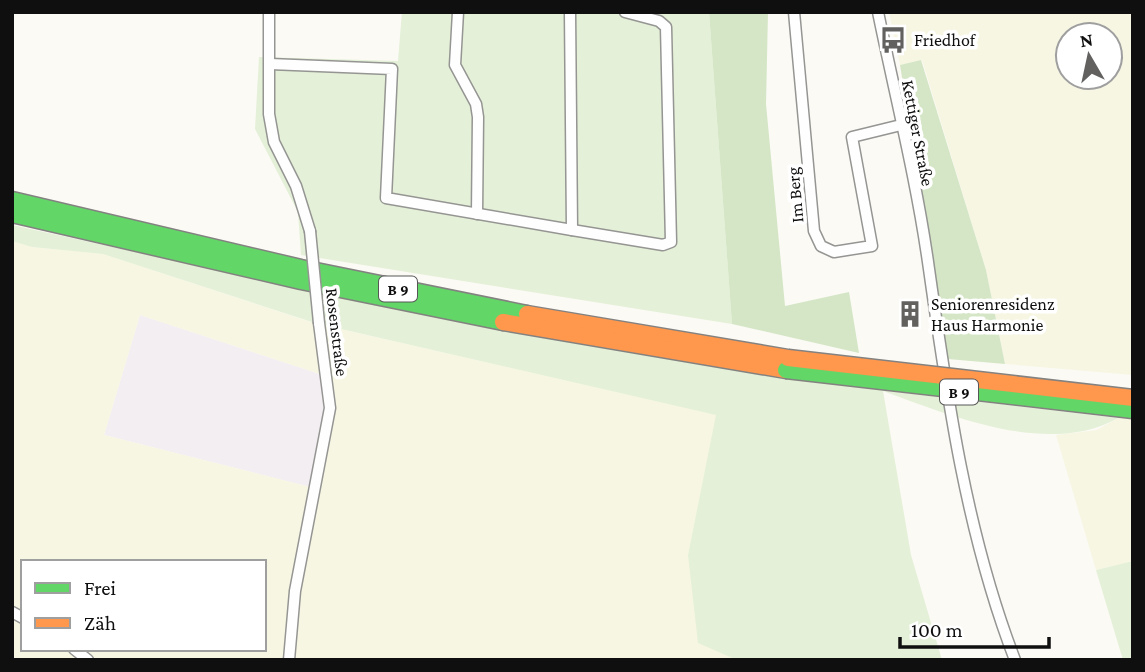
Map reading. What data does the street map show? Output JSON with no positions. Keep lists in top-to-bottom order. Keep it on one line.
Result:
{"streets":{"highway":["B 9"],"street":["Kettiger Straße","Im Berg","Rosenstraße"]},"crossings":[["Kettiger Straße","Im Berg"]],"places":{"bus stop":["Friedhof"],"building":["Seniorenresidenz Haus Harmonie"]},"legend":["Frei","Zäh"],"scale_bar":"100 m","north":"top"}
